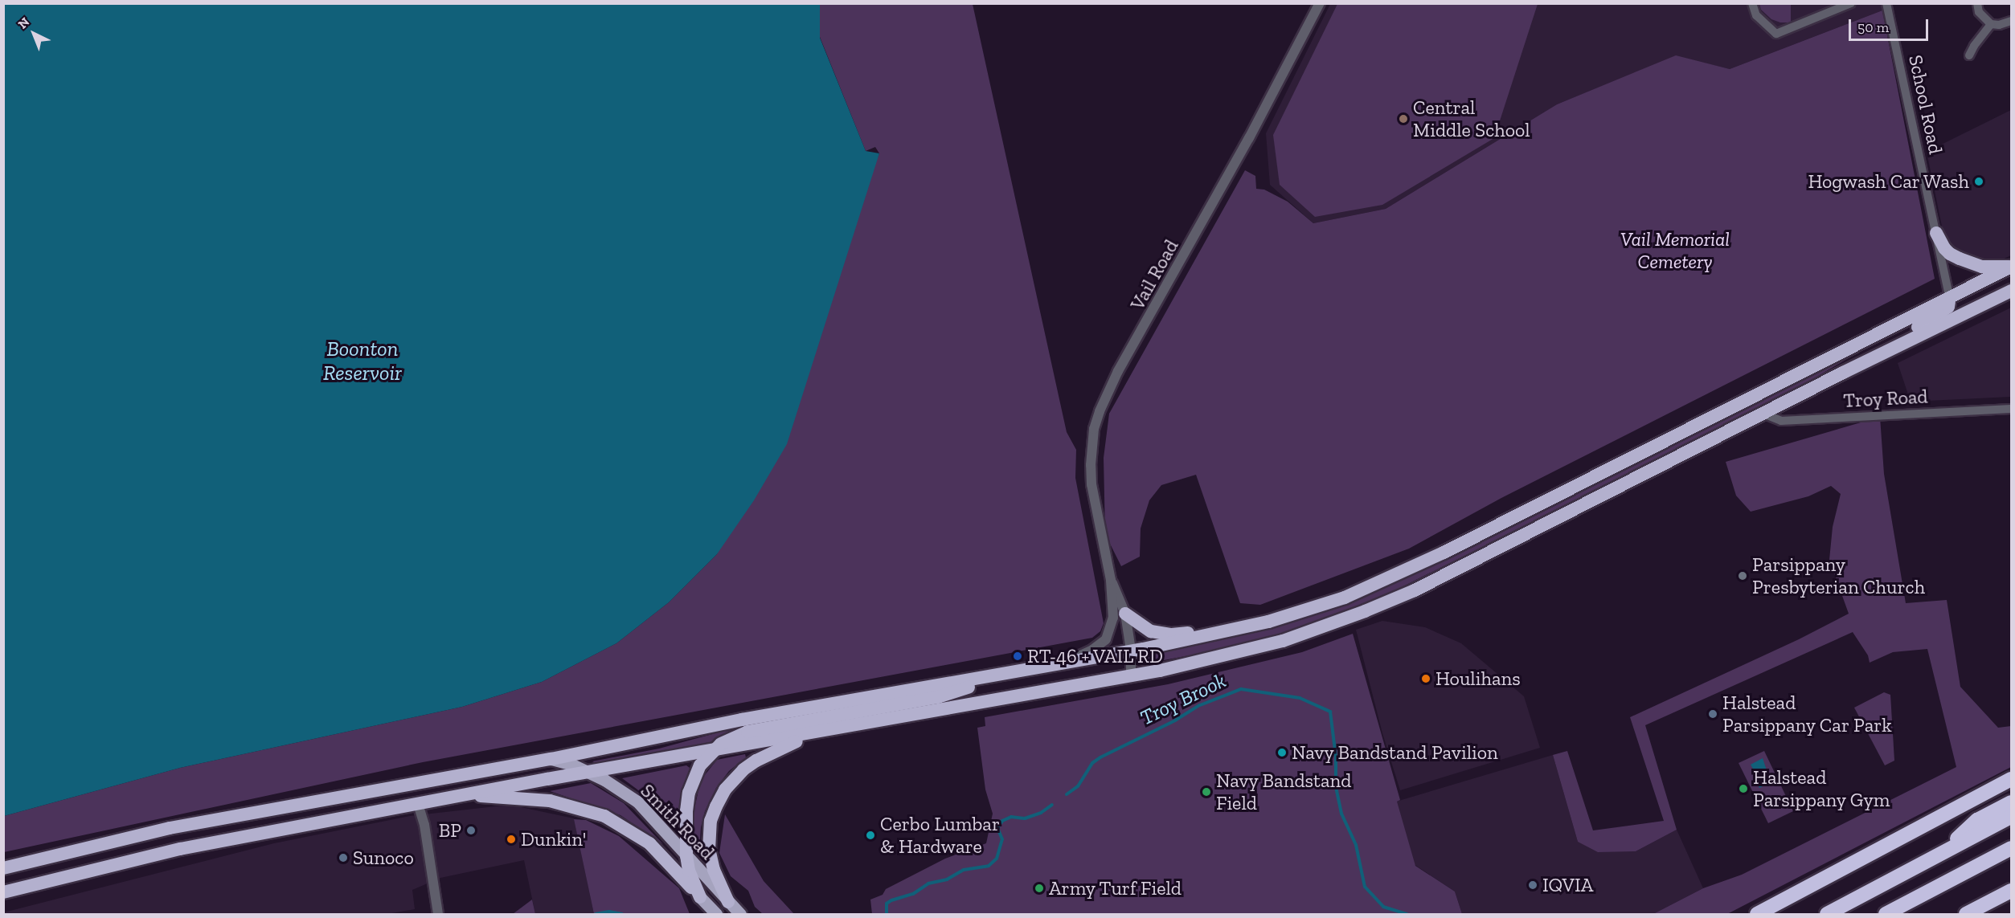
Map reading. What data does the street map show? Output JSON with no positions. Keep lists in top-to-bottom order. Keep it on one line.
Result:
{"streets":{"main road":["Smith Road"],"street":["School Road","Vail Road","Troy Road"]},"water":["Boonton Reservoir","Troy Brook"],"parks":["Vail Memorial Cemetery"],"places":["Central Middle School","Hogwash Car Wash","Parsippany Presbyterian Church","RT-46 + VAIL RD","Houlihans","Halstead Parsippany Car Park","Navy Bandstand Pavilion","Halstead Parsippany Gym","Navy Bandstand Field","BP","Cerbo Lumbar & Hardware","Dunkin'","Sunoco","IQVIA","Army Turf Field"],"scale_bar":"50 m","north":"top left"}
